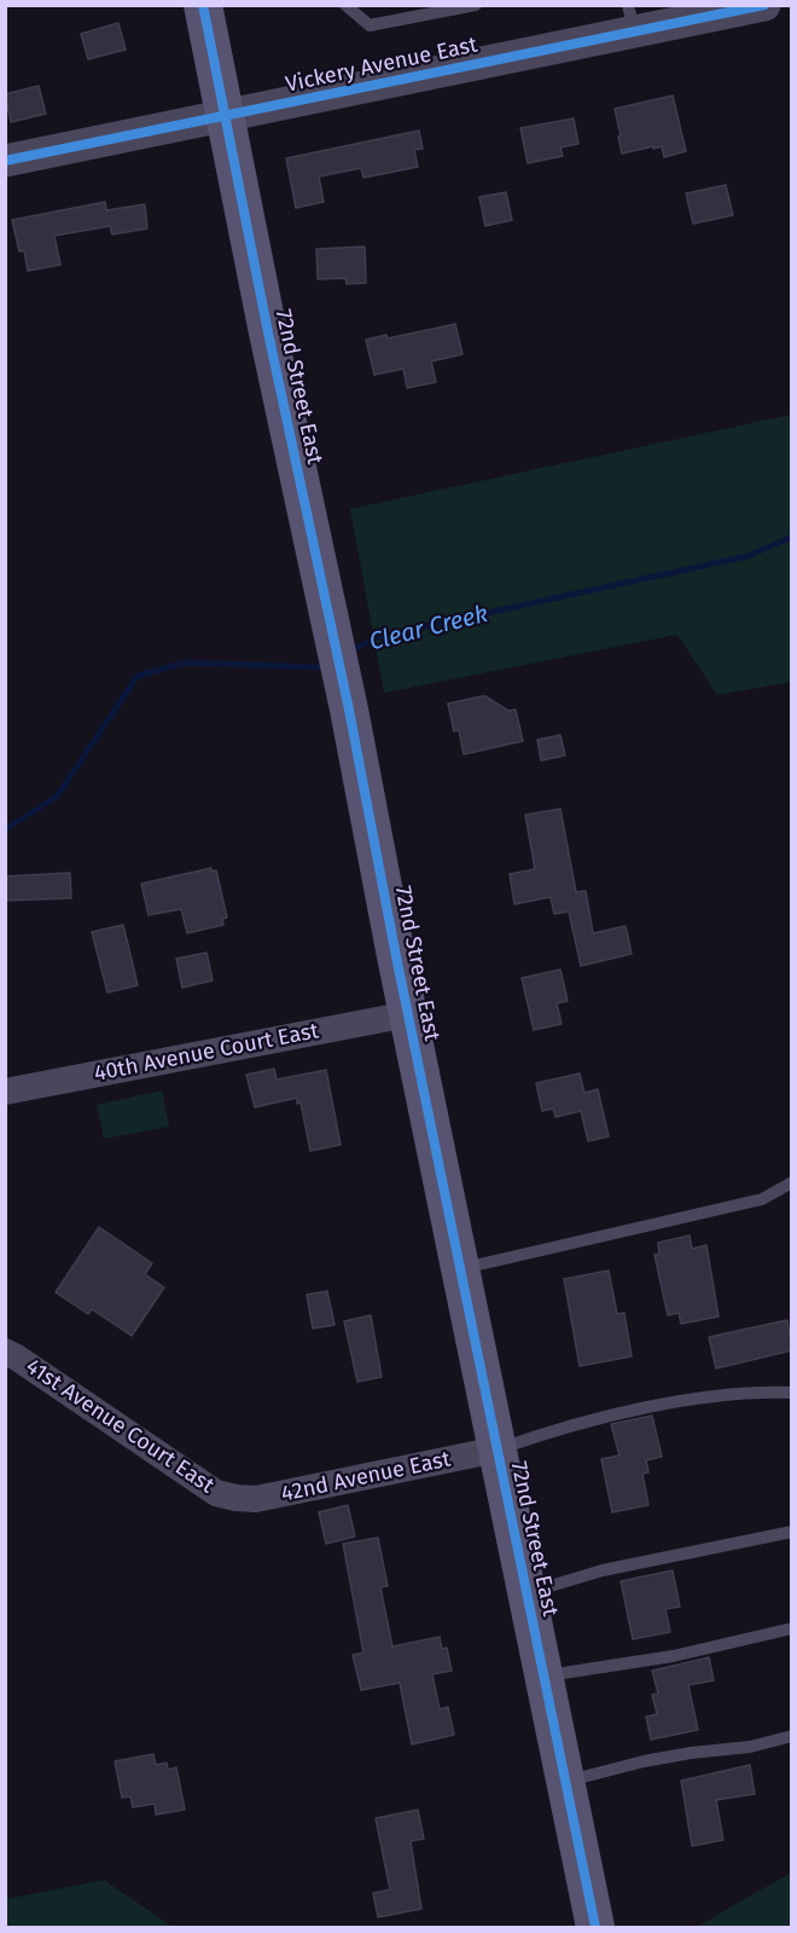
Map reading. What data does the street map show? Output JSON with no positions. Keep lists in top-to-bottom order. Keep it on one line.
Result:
{"streets":{"main road":["72nd Street East"],"street":["Vickery Avenue East","40th Avenue Court East","41st Avenue Court East","42nd Avenue East"]},"crossings":[["Vickery Avenue East","72nd Street East"],["72nd Street East","40th Avenue Court East"],["72nd Street East","42nd Avenue East"],["41st Avenue Court East","42nd Avenue East"]],"water":["Clear Creek"]}
